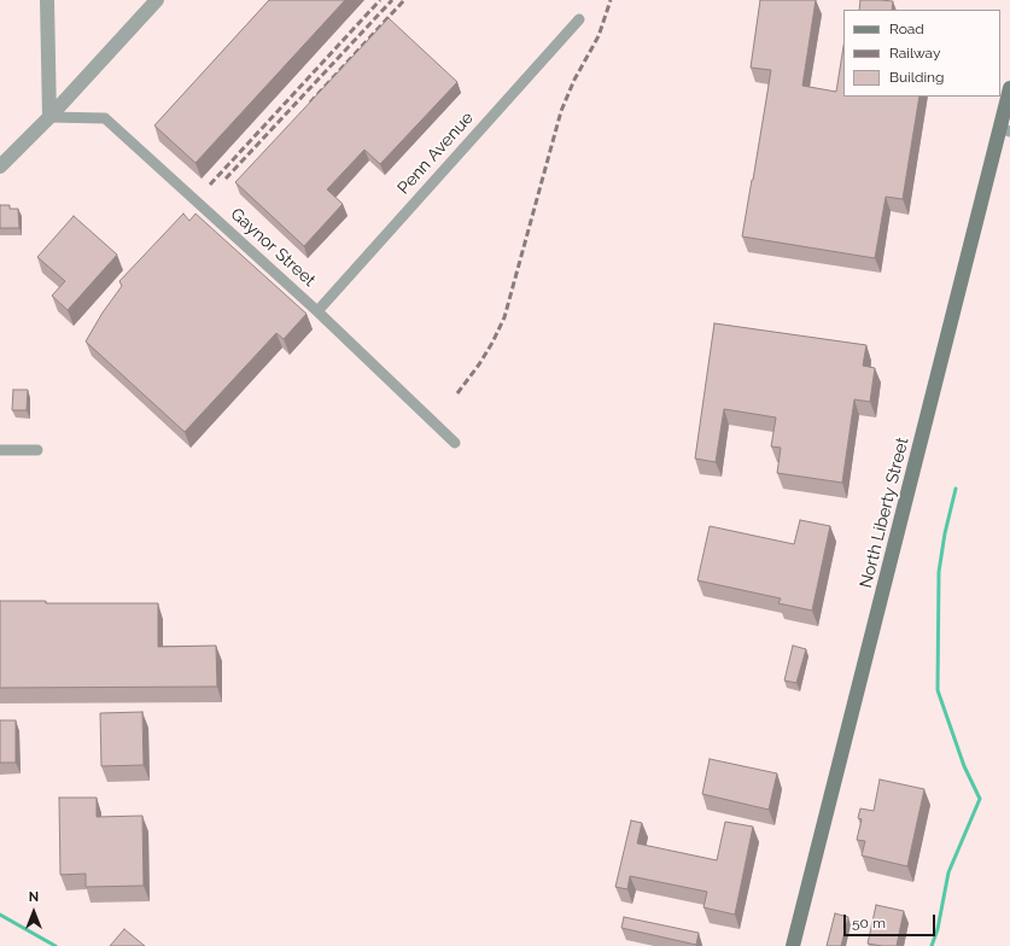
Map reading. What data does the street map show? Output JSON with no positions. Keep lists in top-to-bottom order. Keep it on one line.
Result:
{"streets":{"main road":["North Liberty Street"],"street":["Penn Avenue","Gaynor Street"]},"crossings":[["Penn Avenue","Gaynor Street"]],"legend":["Road","Railway","Building"],"scale_bar":"50 m","north":"top"}
